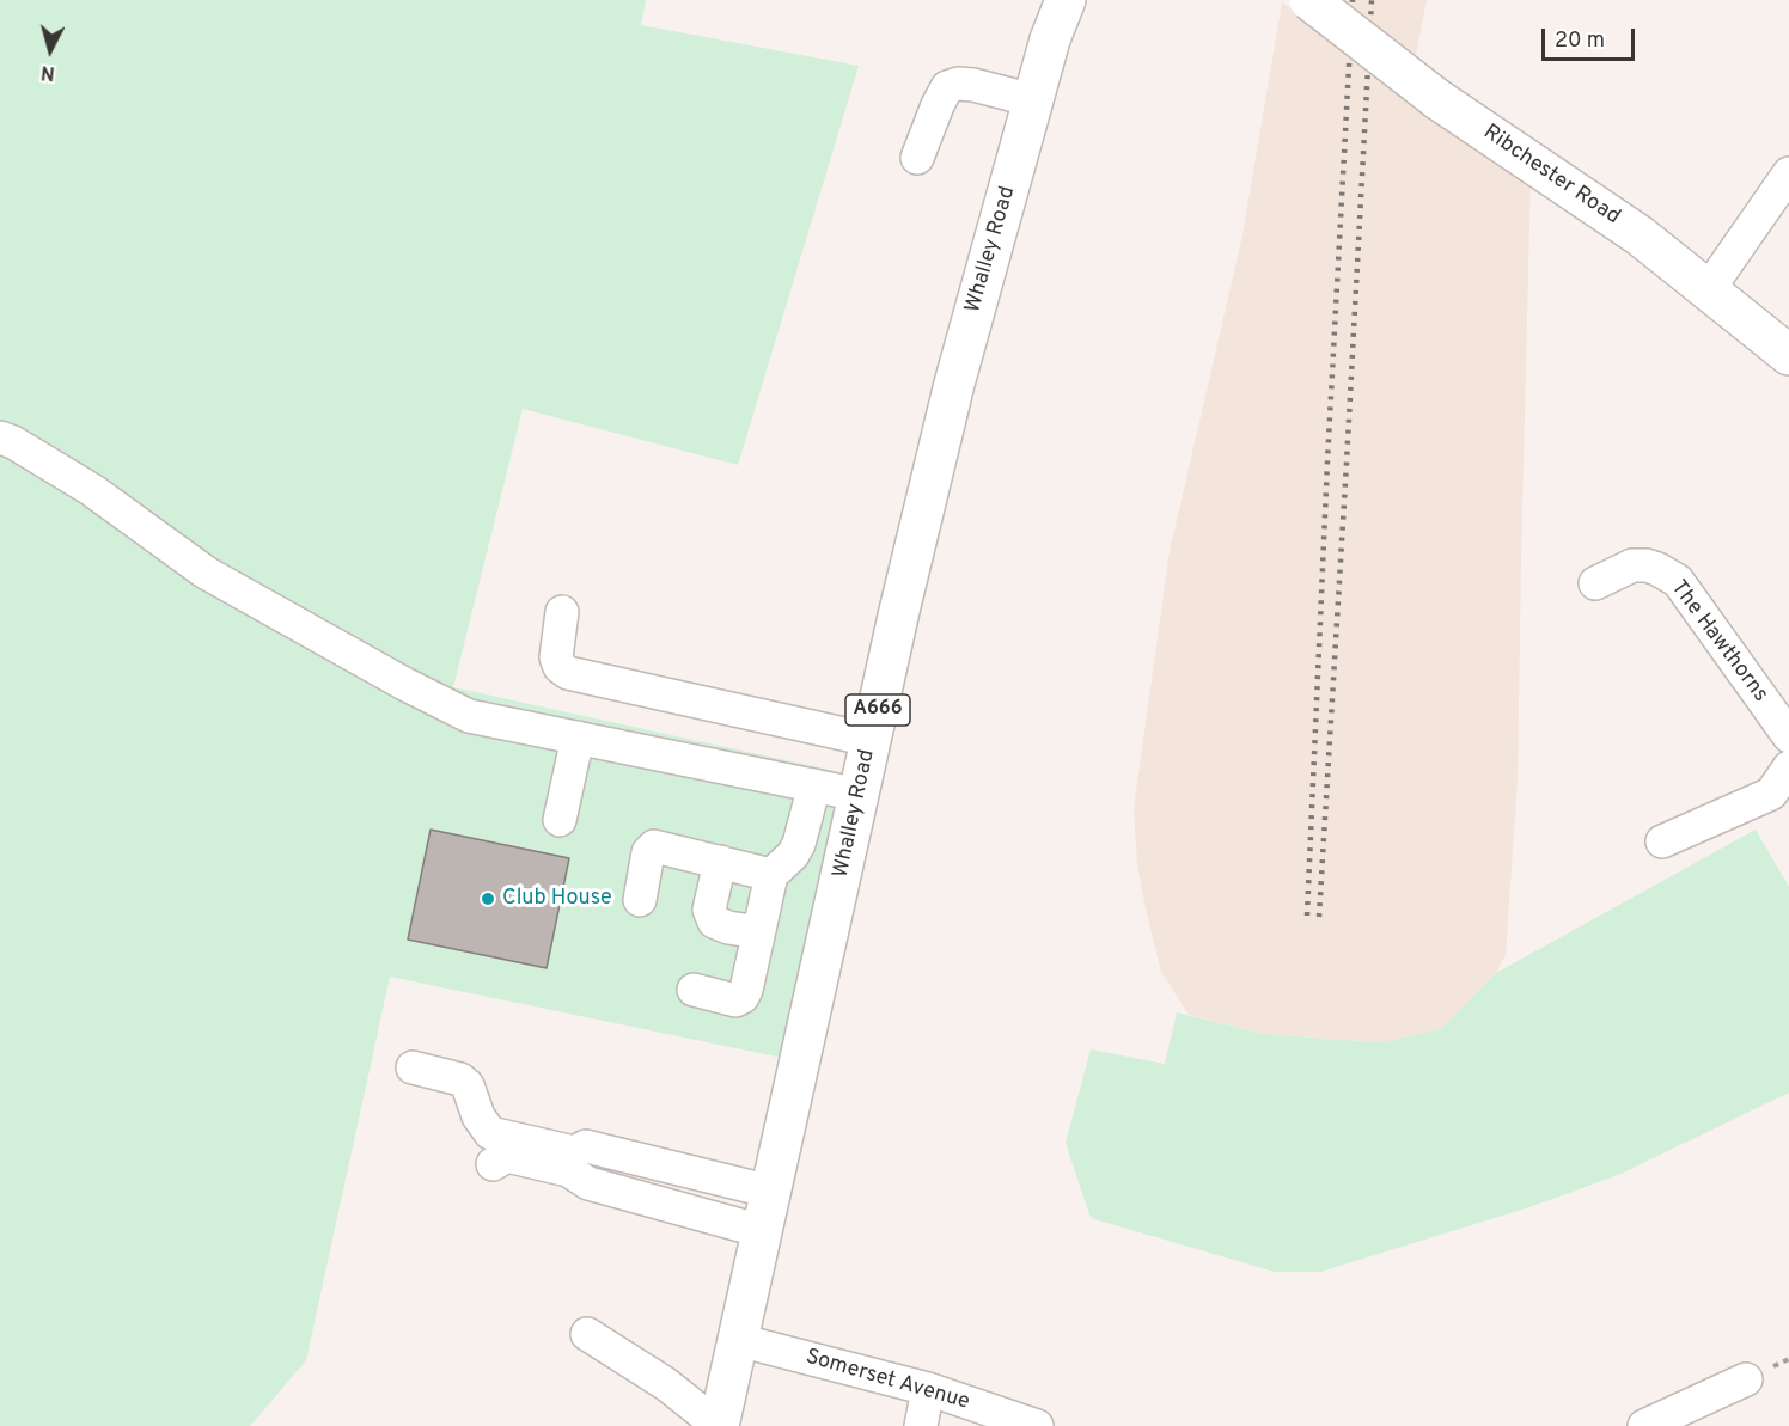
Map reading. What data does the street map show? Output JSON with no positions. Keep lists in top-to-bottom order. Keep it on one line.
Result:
{"streets":{"main road":["Ribchester Road","Whalley Road","A666"],"street":["The Hawthorns","Somerset Avenue"]},"crossings":[["Whalley Road","Somerset Avenue"]],"places":["Club House"],"scale_bar":"20 m","north":"bottom"}
